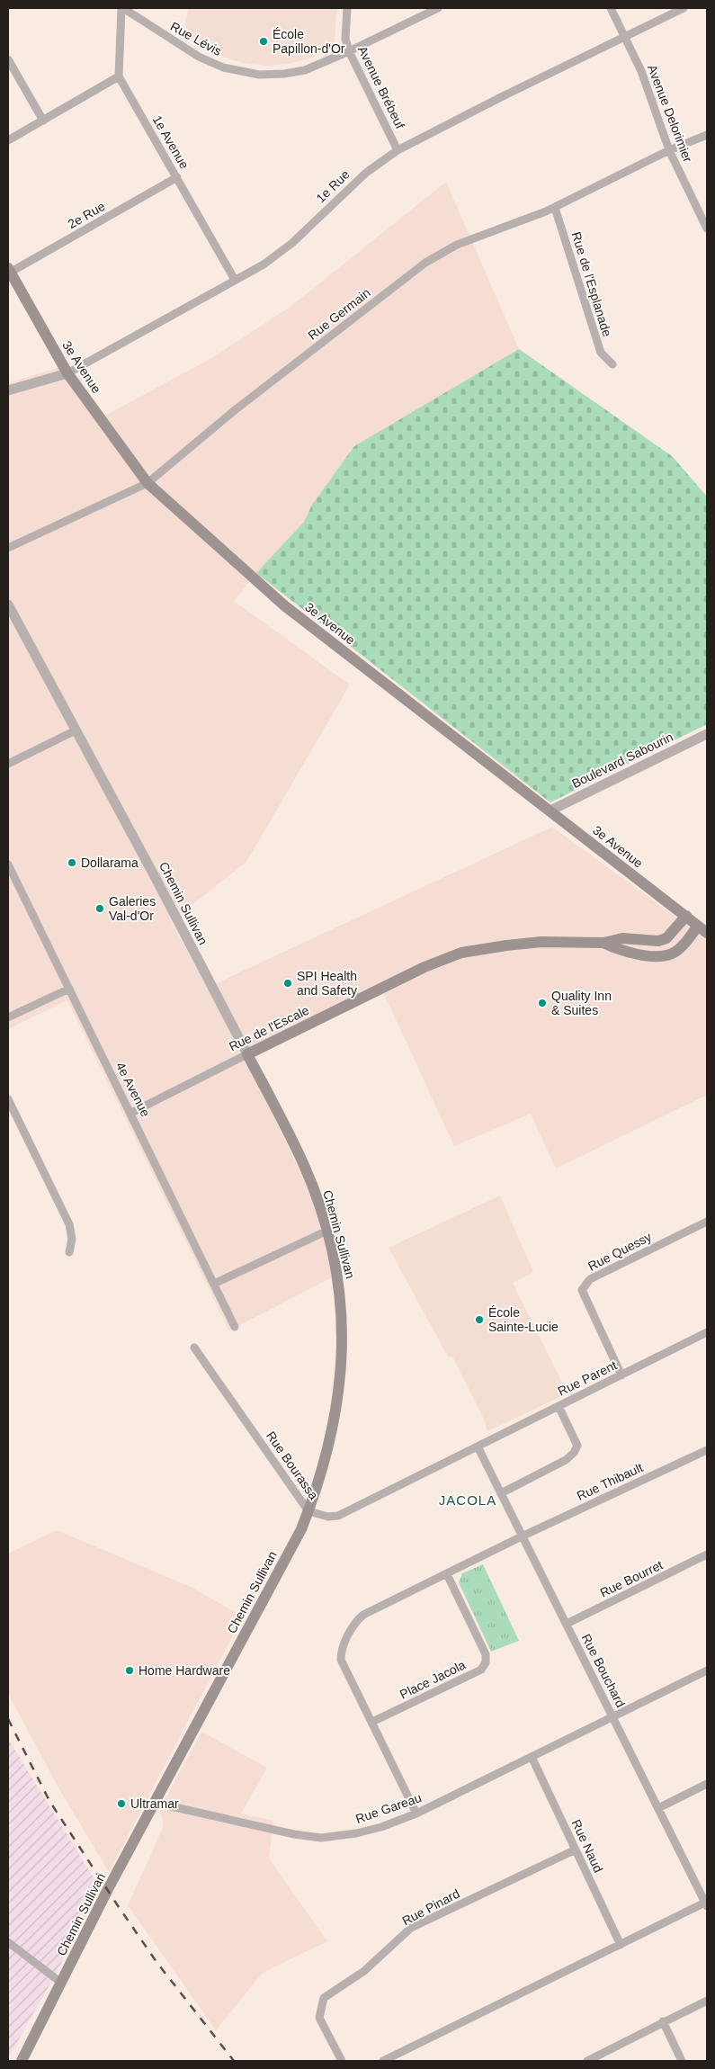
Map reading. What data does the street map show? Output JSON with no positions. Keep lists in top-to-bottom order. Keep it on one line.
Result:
{"streets":{"main road":["3e Avenue","Chemin Sullivan","Rue de l'Escale"],"street":["Rue Lévis","Avenue Brébeuf","Avenue Delorimier","1e Avenue","1e Rue","2e Rue","Rue de l'Esplanade","Rue Germain","Boulevard Sabourin","4e Avenue","Rue Quessy","Rue Parent","Rue Bourassa","Rue Thibault","Rue Bourret","Rue Bouchard","Place Jacola","Rue Gareau","Rue Naud","Rue Pinard"]},"crossings":[["Rue Lévis","Avenue Brébeuf"],["Avenue Brébeuf","1e Rue"],["Avenue Delorimier","1e Rue"],["Avenue Delorimier","Rue Germain"],["1e Avenue","1e Rue"],["1e Avenue","2e Rue"],["1e Rue","3e Avenue"],["2e Rue","3e Avenue"],["Rue de l'Esplanade","Rue Germain"],["Rue Germain","3e Avenue"],["3e Avenue","Boulevard Sabourin"],["3e Avenue","Rue de l'Escale"],["Chemin Sullivan","Rue de l'Escale"],["Chemin Sullivan","Rue Bourassa"],["Chemin Sullivan","Rue Gareau"],["Rue de l'Escale","4e Avenue"],["Rue Quessy","Rue Parent"],["Rue Parent","Rue Bourassa"],["Rue Parent","Rue Bouchard"],["Rue Bourassa","Rue Bouchard"],["Rue Thibault","Rue Bouchard"],["Rue Bourret","Rue Bouchard"],["Rue Bouchard","Rue Gareau"],["Rue Gareau","Rue Naud"],["Rue Naud","Rue Pinard"]],"districts":["JACOLA"],"places":["École Papillon-d'Or","Dollarama","Galeries Val-d'Or","SPI Health and Safety","Quality Inn & Suites","École Sainte-Lucie","Home Hardware","Ultramar"]}
